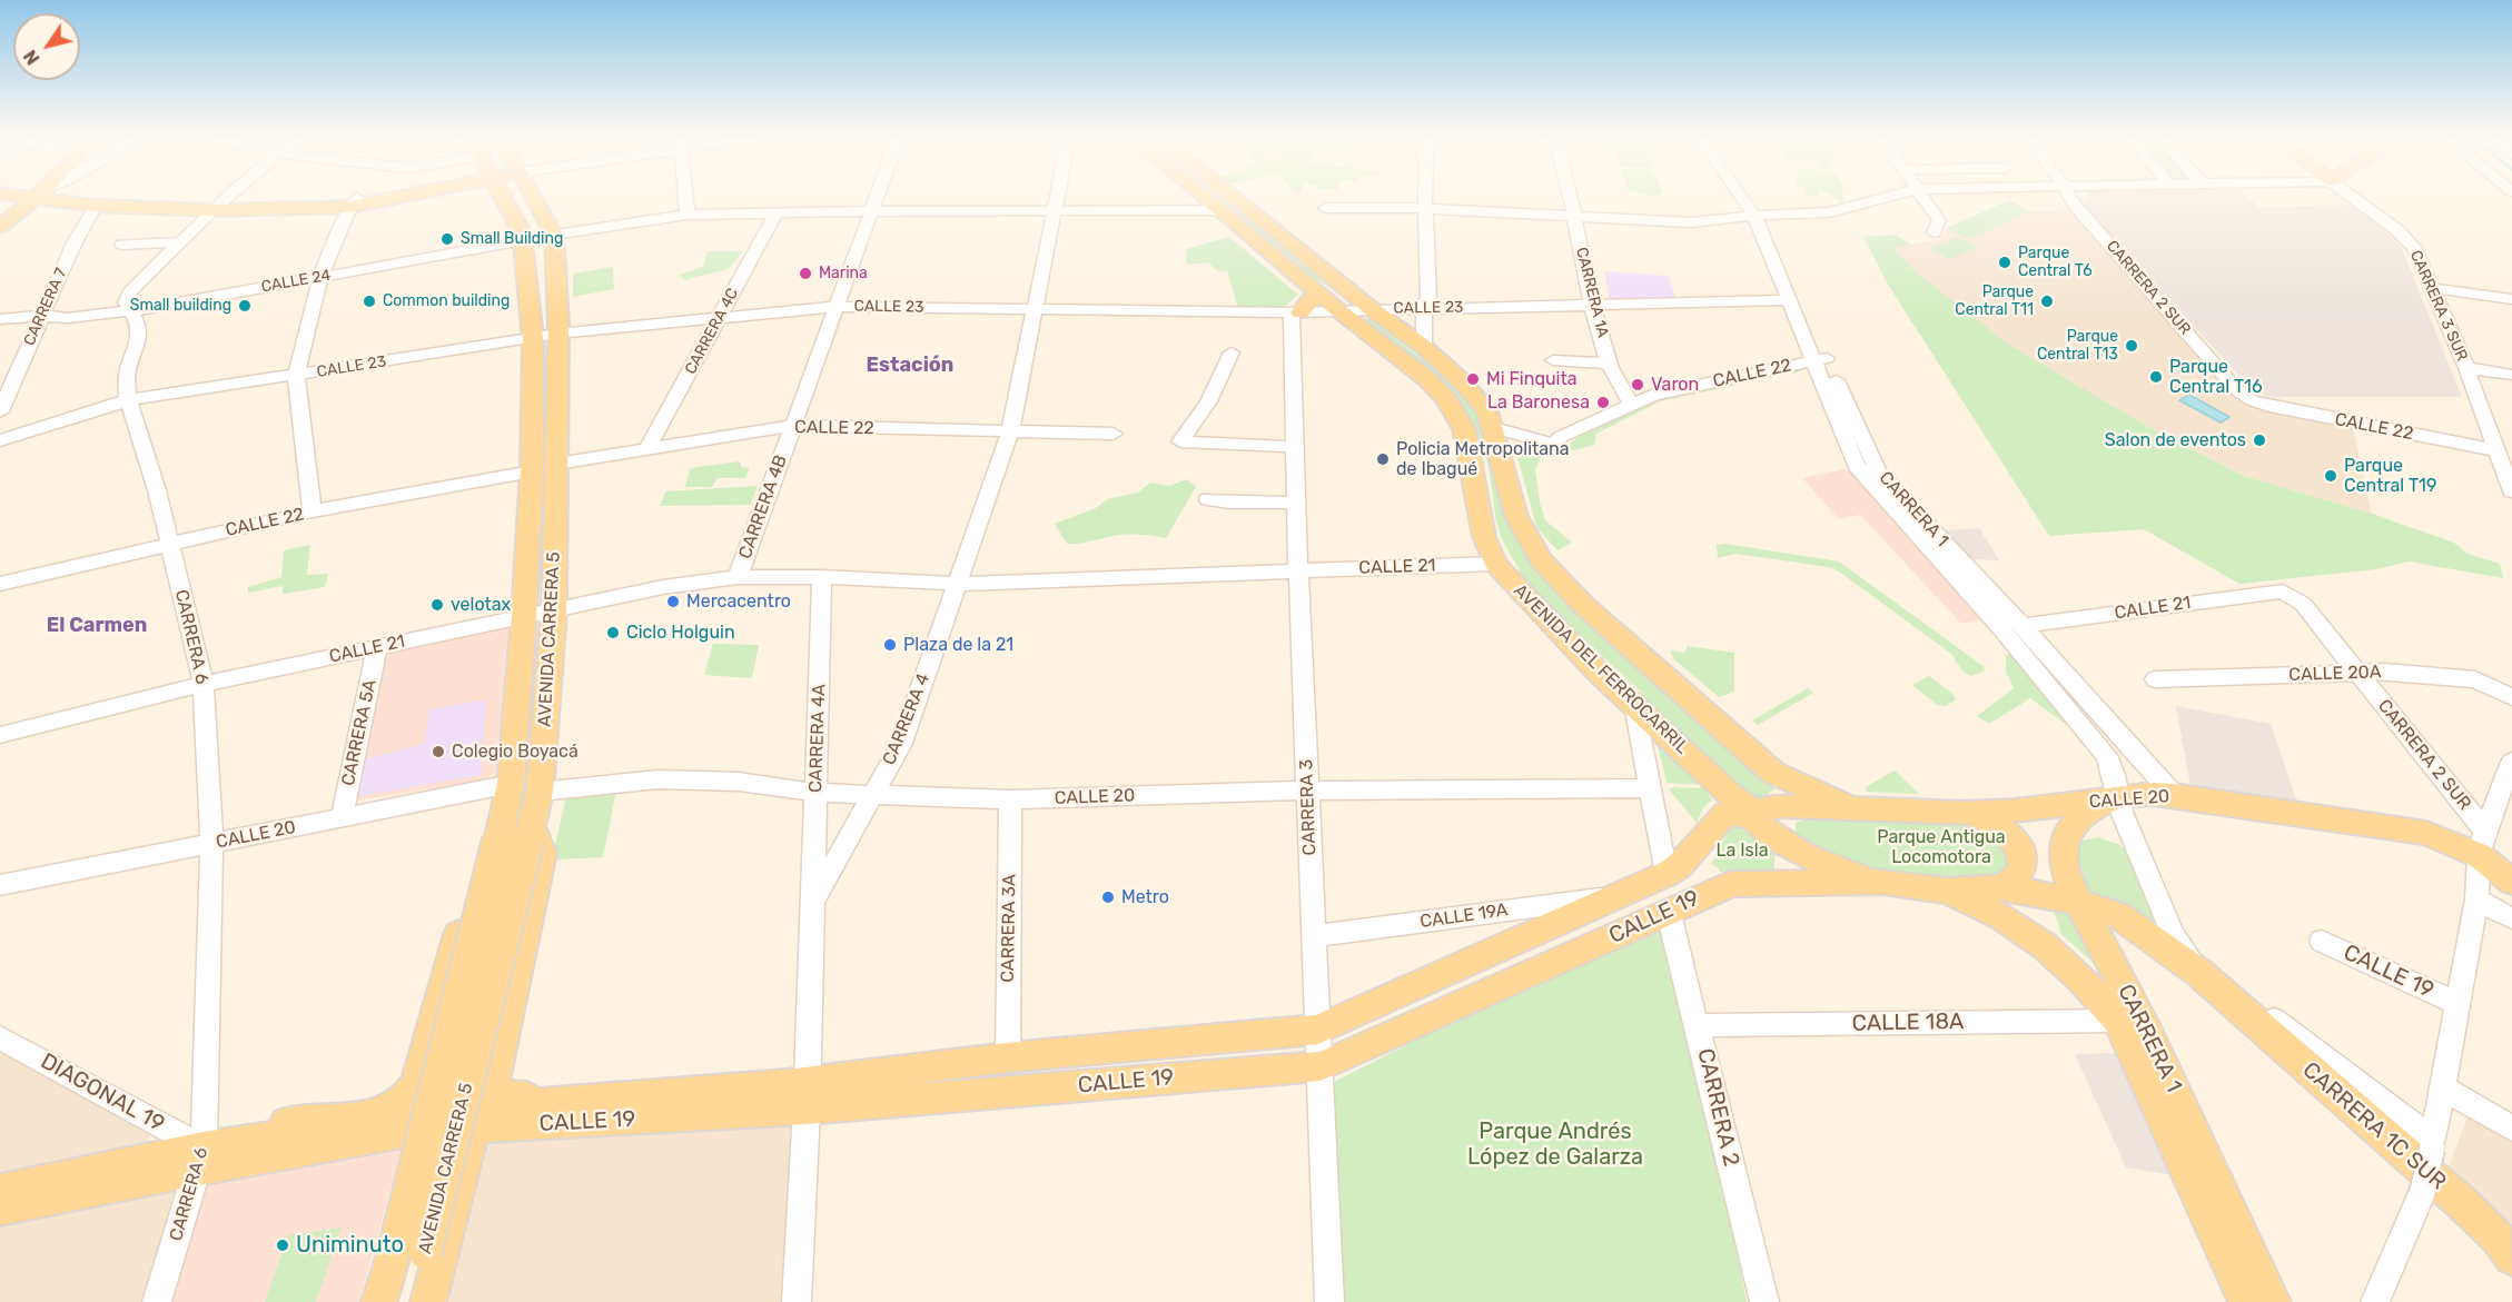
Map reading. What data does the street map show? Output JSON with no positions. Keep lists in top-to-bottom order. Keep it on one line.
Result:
{"streets":{"main road":["CARRERA 2 SUR","CARRERA 1","AVENIDA CARRERA 5","AVENIDA DEL FERROCARRIL","CALLE 20","CALLE 19","CARRERA 1C SUR"],"street":["CALLE 24","CARRERA 1A","CARRERA 3 SUR","CARRERA 7","CALLE 23","CARRERA 4C","CALLE 22","CARRERA 4B","CALLE 21","CARRERA 6","CALLE 20A","CARRERA 4","CARRERA 5A","CARRERA 4A","CARRERA 3","CALLE 19A","CARRERA 3A","CALLE 18A","DIAGONAL 19","CARRERA 2"]},"crossings":[["CALLE 24","CARRERA 7"],["CALLE 24","CARRERA 6"],["CALLE 24","AVENIDA CARRERA 5"],["CARRERA 2 SUR","CALLE 22"],["CARRERA 2 SUR","CALLE 21"],["CARRERA 2 SUR","CALLE 20A"],["CARRERA 2 SUR","CALLE 20"],["CARRERA 1A","CALLE 23"],["CARRERA 1A","CALLE 22"],["CARRERA 3 SUR","CALLE 22"],["CALLE 23","CARRERA 4C"],["CALLE 23","CARRERA 4B"],["CALLE 23","CARRERA 1"],["CALLE 23","CARRERA 6"],["CALLE 23","AVENIDA CARRERA 5"],["CALLE 23","AVENIDA DEL FERROCARRIL"],["CALLE 23","CARRERA 4"],["CALLE 23","CARRERA 3"],["CARRERA 4C","CALLE 22"],["CALLE 22","CARRERA 4B"],["CALLE 22","CARRERA 1"],["CALLE 22","CARRERA 6"],["CALLE 22","AVENIDA CARRERA 5"],["CALLE 22","AVENIDA DEL FERROCARRIL"],["CALLE 22","CARRERA 4"],["CARRERA 4B","CALLE 21"],["CARRERA 1","CALLE 21"],["CARRERA 1","CALLE 20"],["CARRERA 1","CALLE 19"],["CARRERA 1","CALLE 18A"],["CARRERA 1","CARRERA 1C SUR"],["CALLE 21","CARRERA 6"],["CALLE 21","AVENIDA CARRERA 5"],["CALLE 21","AVENIDA DEL FERROCARRIL"],["CALLE 21","CARRERA 4"],["CALLE 21","CARRERA 5A"],["CALLE 21","CARRERA 4A"],["CALLE 21","CARRERA 3"],["CARRERA 6","CALLE 20"],["CARRERA 6","CALLE 19"],["CARRERA 6","DIAGONAL 19"],["AVENIDA CARRERA 5","CALLE 20"],["AVENIDA DEL FERROCARRIL","CALLE 20"],["AVENIDA DEL FERROCARRIL","CALLE 19"],["CARRERA 4","CARRERA 4A"],["CARRERA 4","CALLE 20"],["CARRERA 4","CALLE 19"],["CARRERA 5A","CALLE 20"],["CARRERA 4A","CALLE 20"],["CALLE 20","CARRERA 3"],["CALLE 20","CARRERA 3A"],["CARRERA 3","CALLE 19A"],["CARRERA 3","CALLE 19"],["CALLE 19A","CALLE 19"],["CALLE 19","CARRERA 3A"],["CALLE 19","DIAGONAL 19"],["CALLE 19","CARRERA 2"],["CALLE 19","CARRERA 1C SUR"],["CALLE 18A","CARRERA 2"]],"districts":["Estación","El Carmen"],"parks":["Parque Antigua Locomotora","La Isla","Parque Andrés López de Galarza"],"places":["Small Building","Parque Central T6","Marina","Common building","Parque Central T11","Small building","Parque Central T13","Parque Central T16","Mi Finquita","Varon","La Baronesa","Salon de eventos","Policia Metropolitana de Ibagué","Parque Central T19","Mercacentro","velotax","Ciclo Holguin","Plaza de la 21","Colegio Boyacá","Metro","Uniminuto"],"north":"bottom left"}
